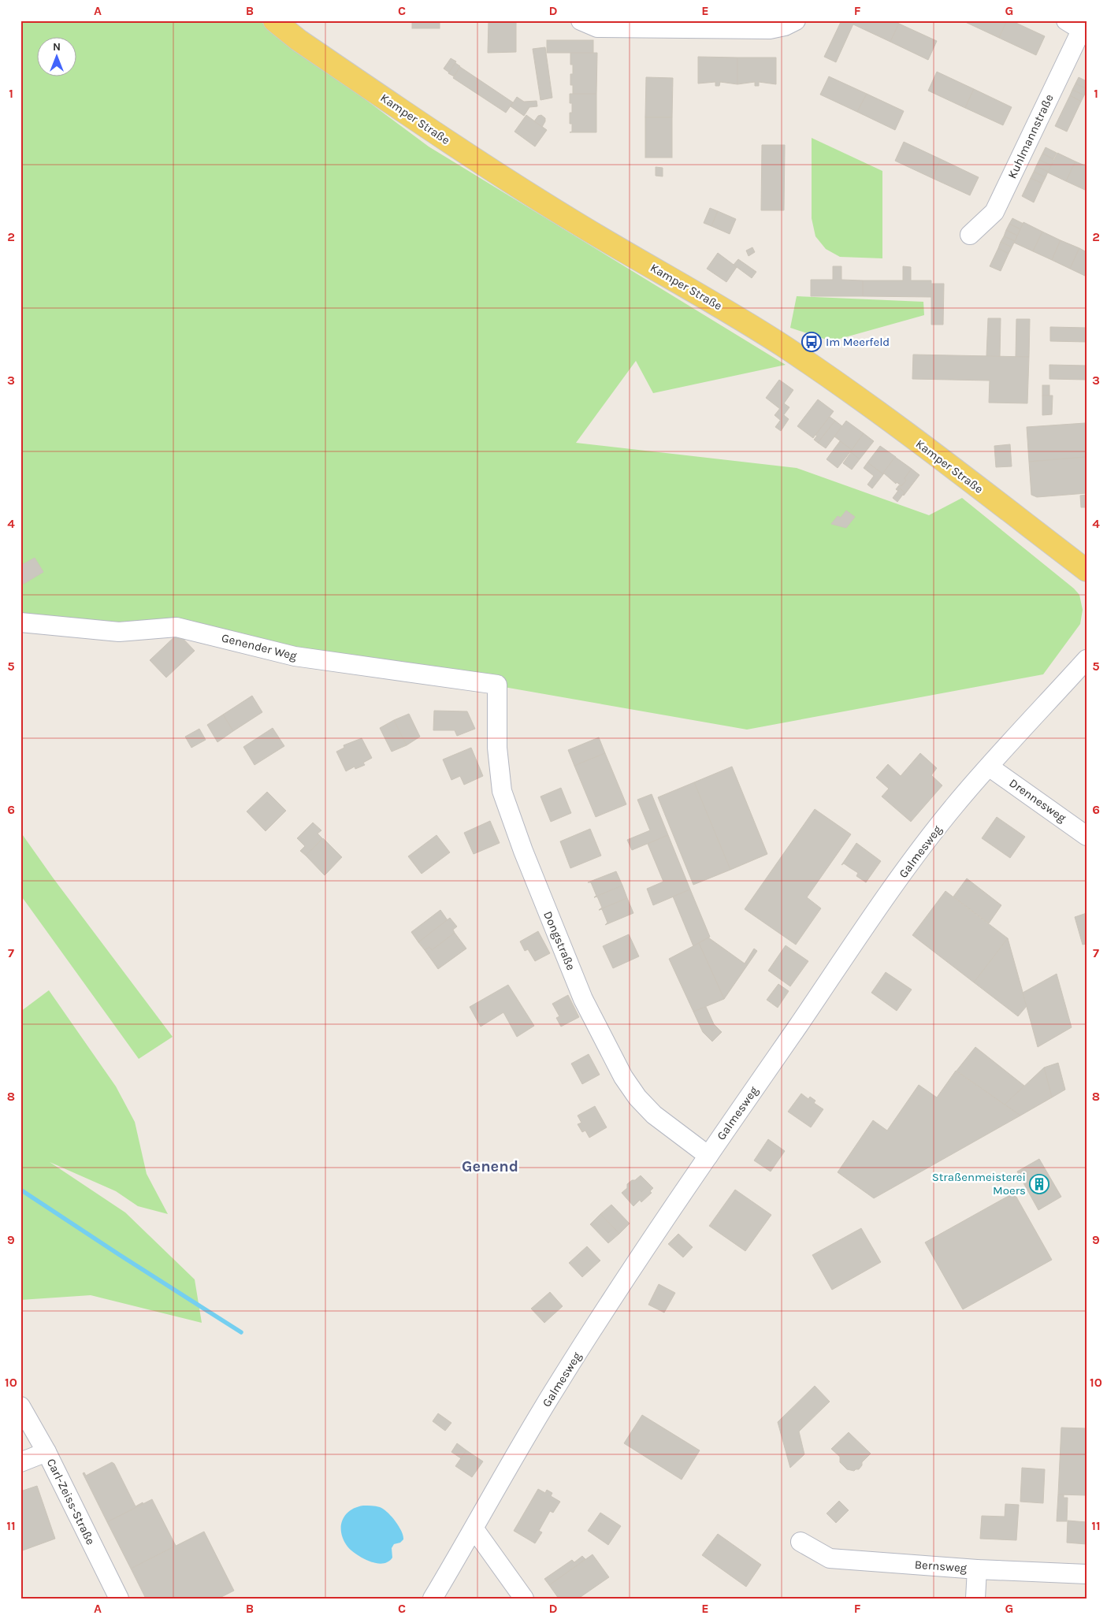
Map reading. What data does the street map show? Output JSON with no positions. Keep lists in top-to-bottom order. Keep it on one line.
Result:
{"streets":{"main road":["Kamper Straße"],"street":["Kuhlmannstraße","Genender Weg","Drennesweg","Galmesweg","Dongstraße","Carl-Zeiss-Straße","Bernsweg"]},"crossings":[["Genender Weg","Dongstraße"],["Drennesweg","Galmesweg"],["Galmesweg","Dongstraße"]],"districts":["Genend"],"places":{"bus stop":["Im Meerfeld"],"building":["Straßenmeisterei Moers"]},"north":"top","grid":{"columns":["A","B","C","D","E","F","G"],"rows":["1","2","3","4","5","6","7","8","9","10","11"]}}
